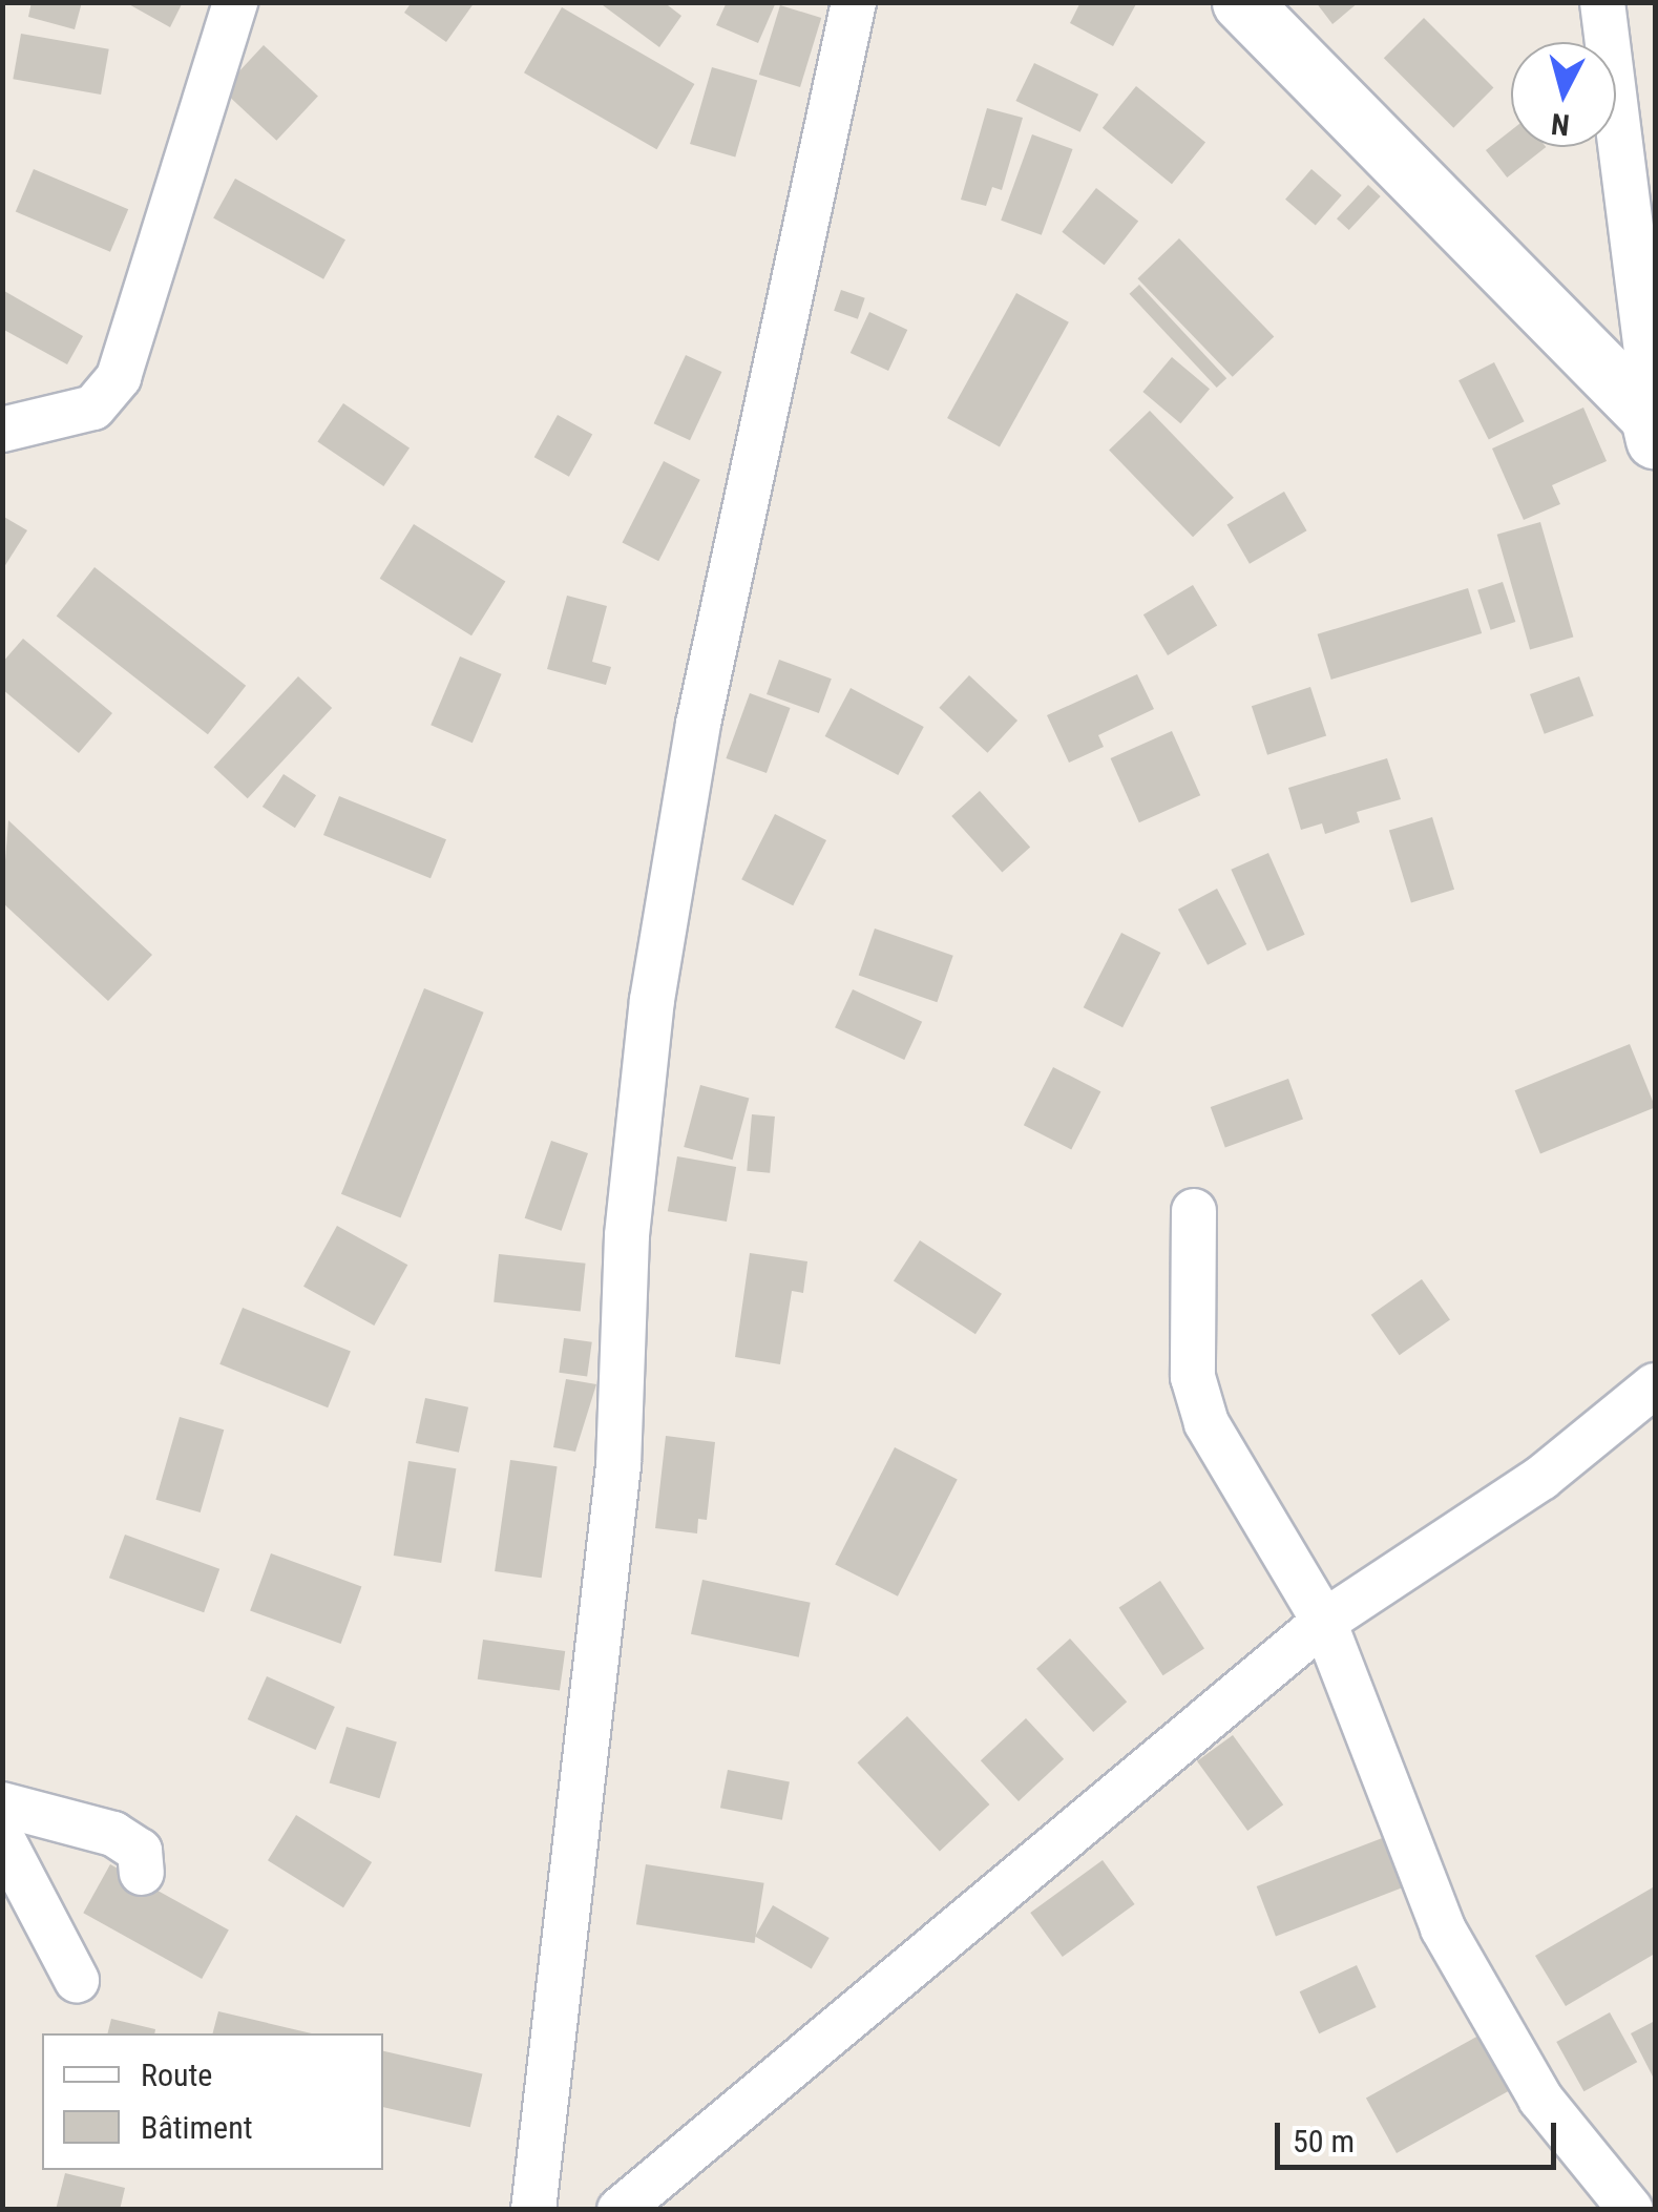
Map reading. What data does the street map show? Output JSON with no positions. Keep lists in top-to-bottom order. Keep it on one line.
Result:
{"legend":["Route","Bâtiment"],"scale_bar":"50 m","north":"bottom"}
